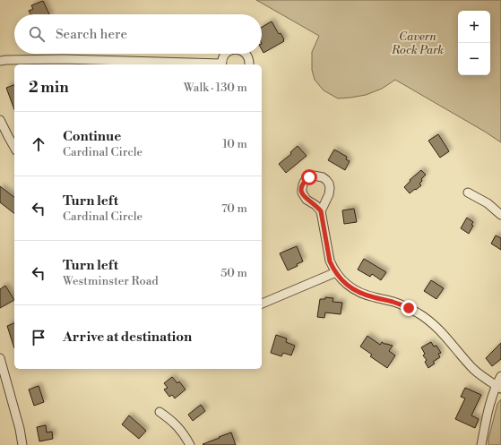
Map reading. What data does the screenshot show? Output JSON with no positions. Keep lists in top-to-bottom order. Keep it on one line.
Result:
{"parks":["Cavern Rock Park"],"page":{"map_buttons":["+","−"],"search":"Search here","heading":["2 min","Walk · 130 m"],"list":[["Continue","Cardinal Circle","10 m"],["Turn left","Cardinal Circle","70 m"],["Turn left","Westminster Road","50 m"],"Arrive at destination"]}}
